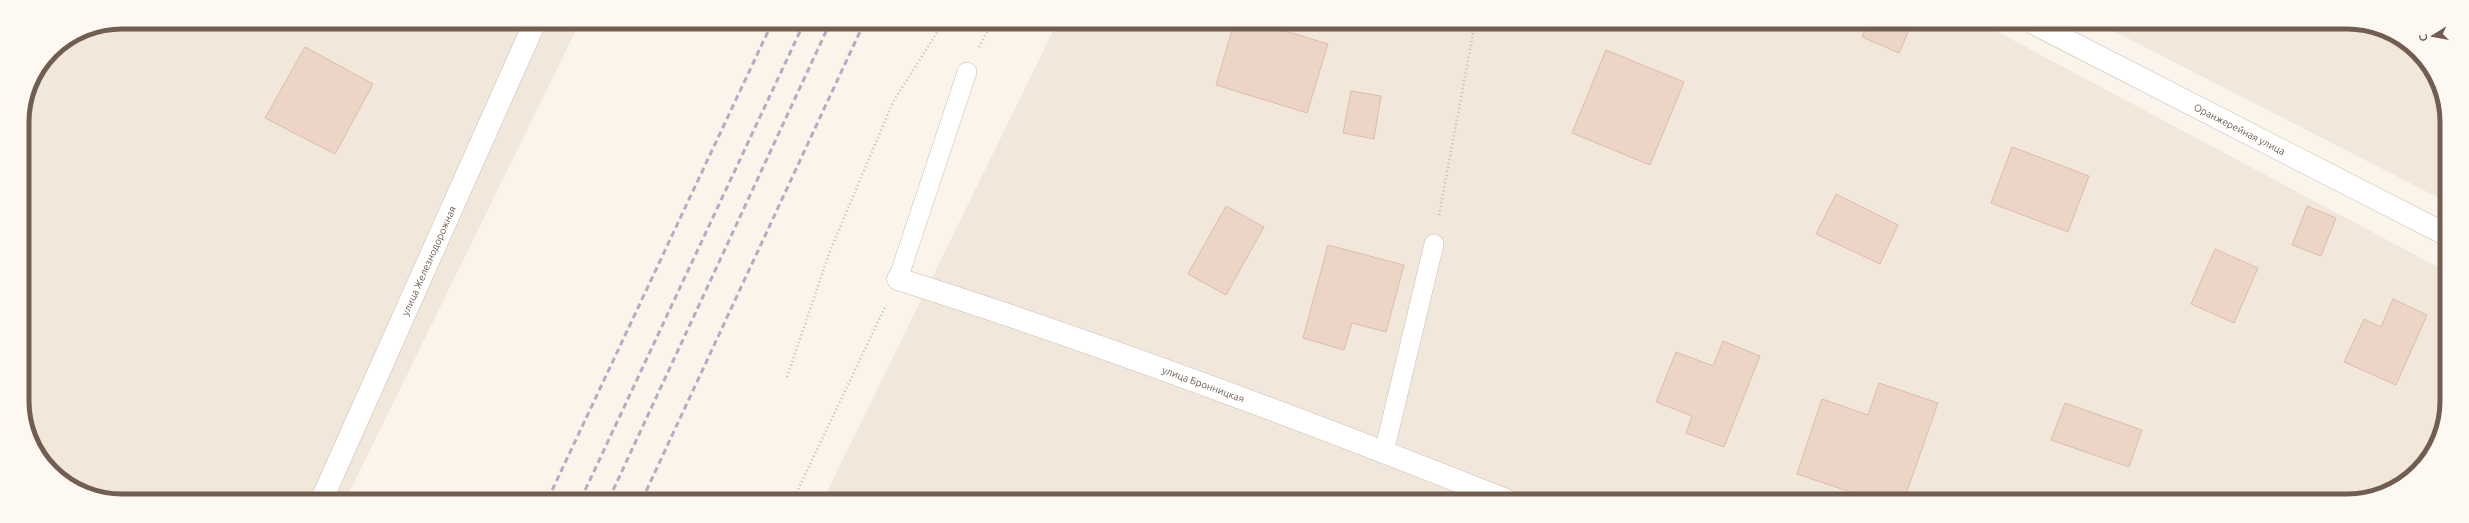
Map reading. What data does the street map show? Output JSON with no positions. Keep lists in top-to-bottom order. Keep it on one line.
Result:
{"streets":{"street":["Оранжерейная улица","улица Железнодорожная","улица Бронницкая"]},"north":"left"}
